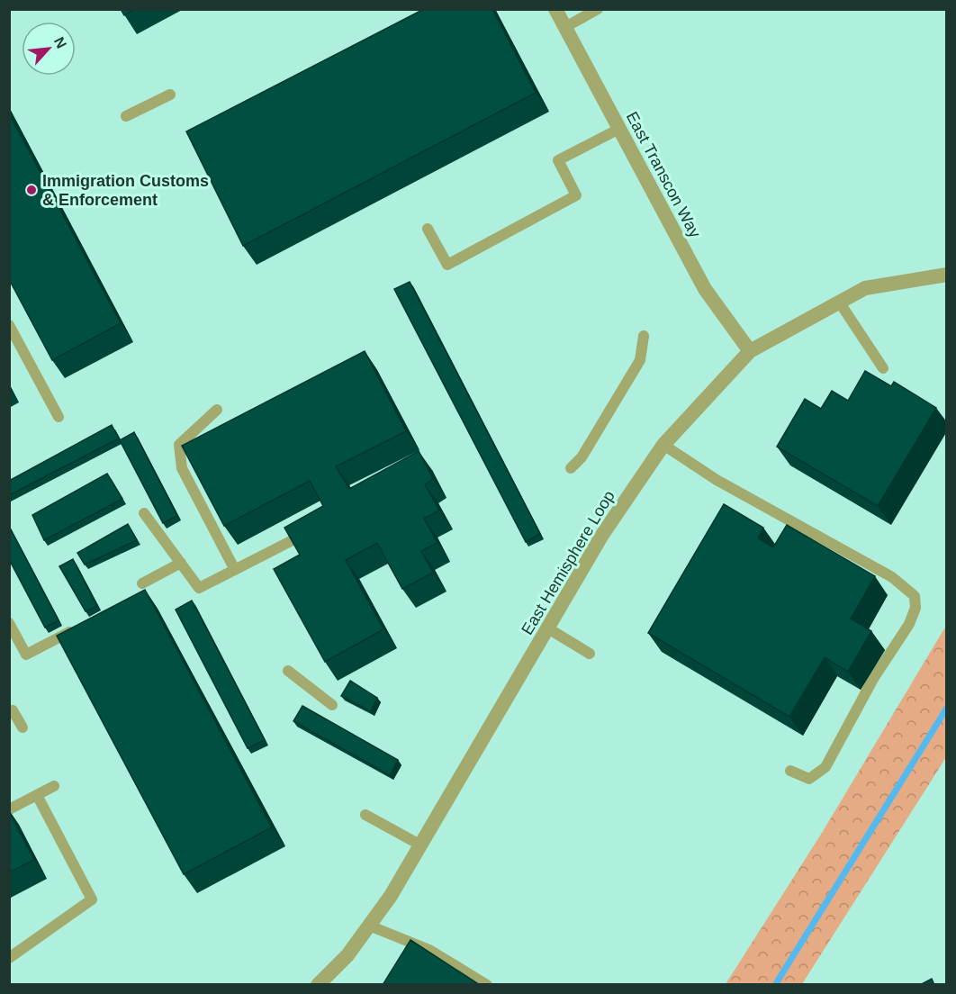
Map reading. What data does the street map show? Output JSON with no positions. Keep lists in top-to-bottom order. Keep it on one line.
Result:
{"streets":{"street":["East Transcon Way","East Hemisphere Loop"]},"crossings":[["East Transcon Way","East Hemisphere Loop"]],"places":["Immigration Customs & Enforcement"],"north":"top right"}
